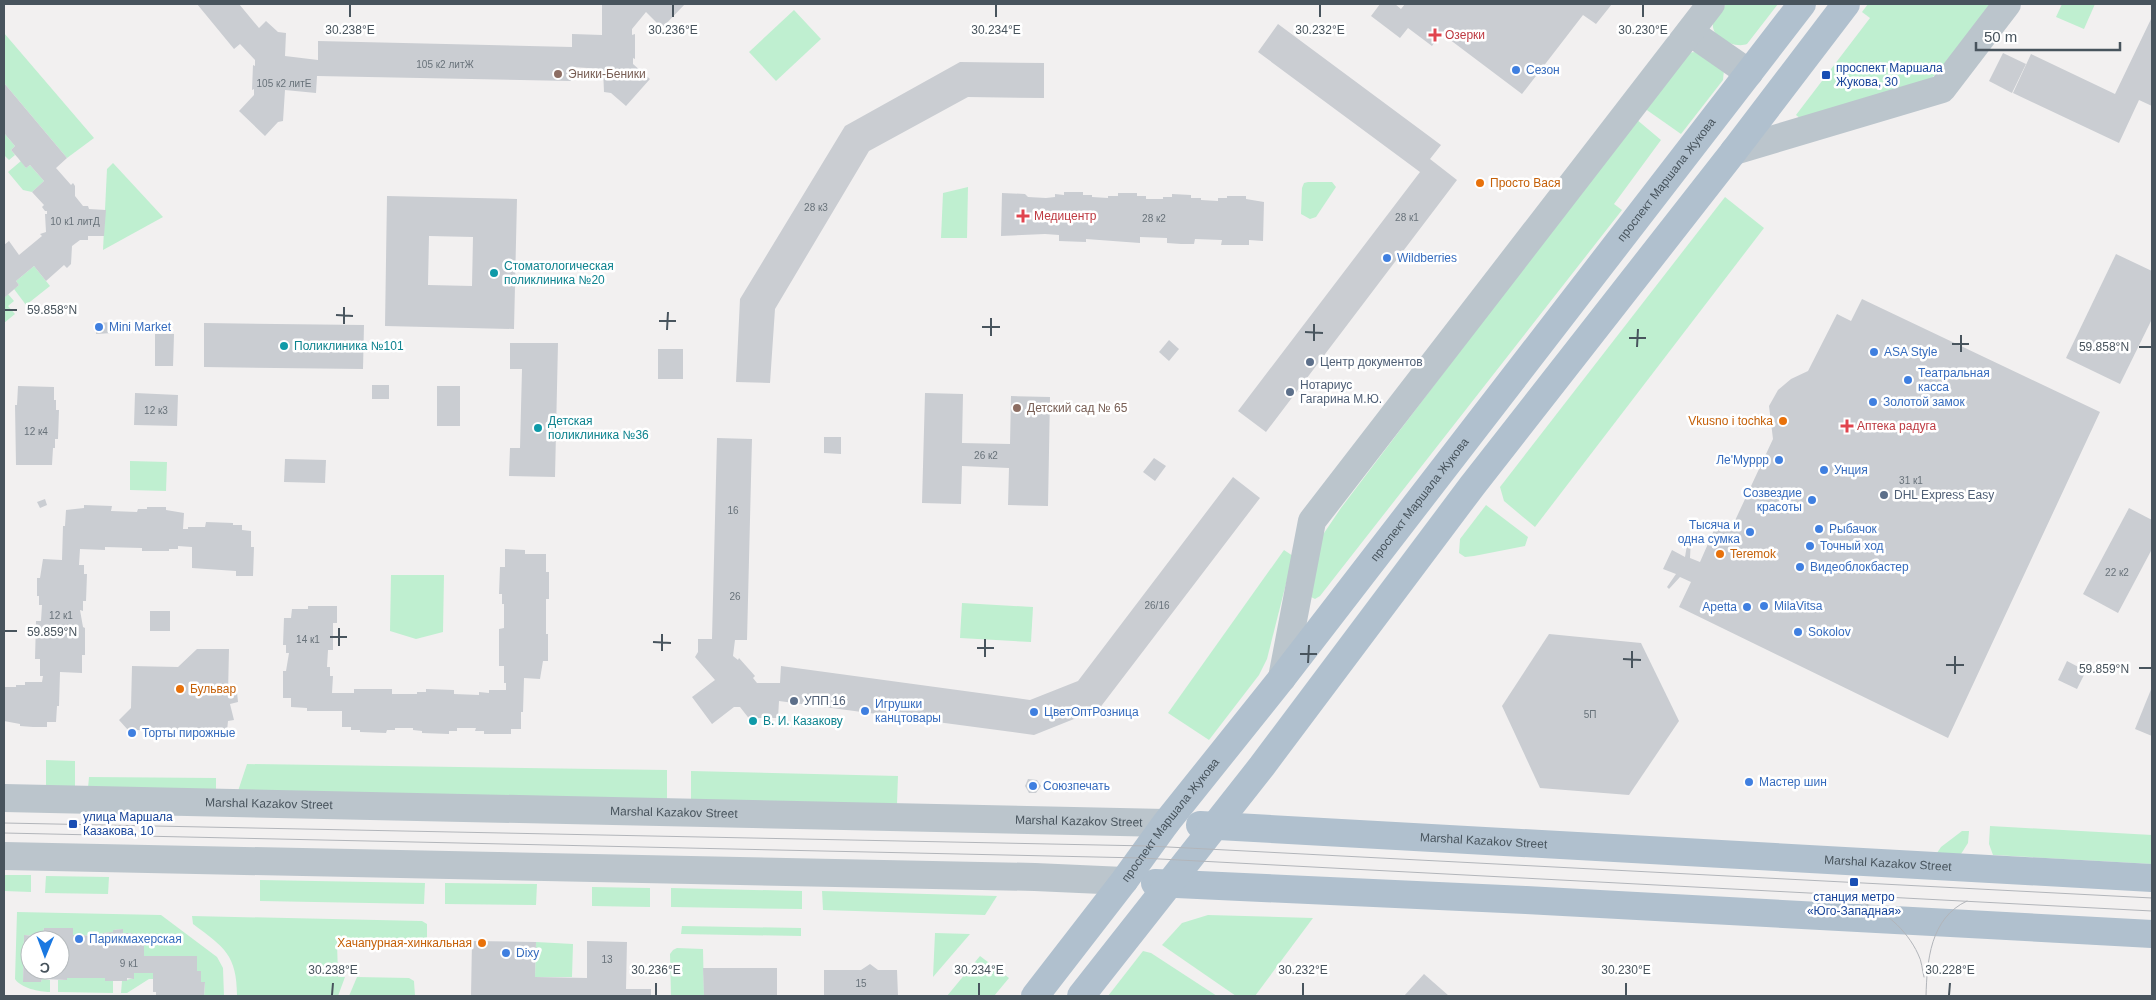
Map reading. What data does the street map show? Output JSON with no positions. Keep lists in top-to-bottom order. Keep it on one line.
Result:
{"streets":{"main road":["проспект Маршала Жукова","Marshal Kazakov Street"]},"crossings":[["проспект Маршала Жукова","Marshal Kazakov Street"]],"places":{"health":["Озерки","Медицентр","Аптека радуга"],"other":["Сезон","Эники-Беники","Просто Вася","Wildberries","Стоматологическая поликлиника №20","Mini Market","Поликлиника №101","ASA Style","Центр документов","Театральная касса","Нотариус Гагарина М.Ю.","Золотой замок","Детский сад № 65","Vkusno i tochka","Детская поликлиника №36","Ле'Муррр","Унция","DHL Express Easy","Созвездие красоты","Рыбачок","Тысяча и одна сумка","Точный ход","Teremok","Видеоблокбастер","MilaVitsa","Apetta","Sokolov","Бульвар","УПП 16","Игрушки канцтовары","ЦветОптРозница","В. И. Казакову","Торты пирожные","Мастер шин","Союзпечать","Парикмахерская","Хачапурная-хинкальная","Dixy"],"transit":["проспект Маршала Жукова, 30","улица Маршала Казакова, 10","станция метро «Юго-Западная»"]},"house_numbers":["105 к2 литЖ","105 к2 литЕ","28 к3","28 к1","28 к2","10 к1 литД","12 к3","12 к4","26 к2","31 к1","16","22 к2","26","26/16","12 к1","14 к1","5П","13","9 к1","15"],"scale_bar":"50 m","north":"bottom","coordinates":["30.238°E","30.236°E","30.234°E","30.232°E","30.230°E","59.858°N","59.859°N","30.228°E"]}
